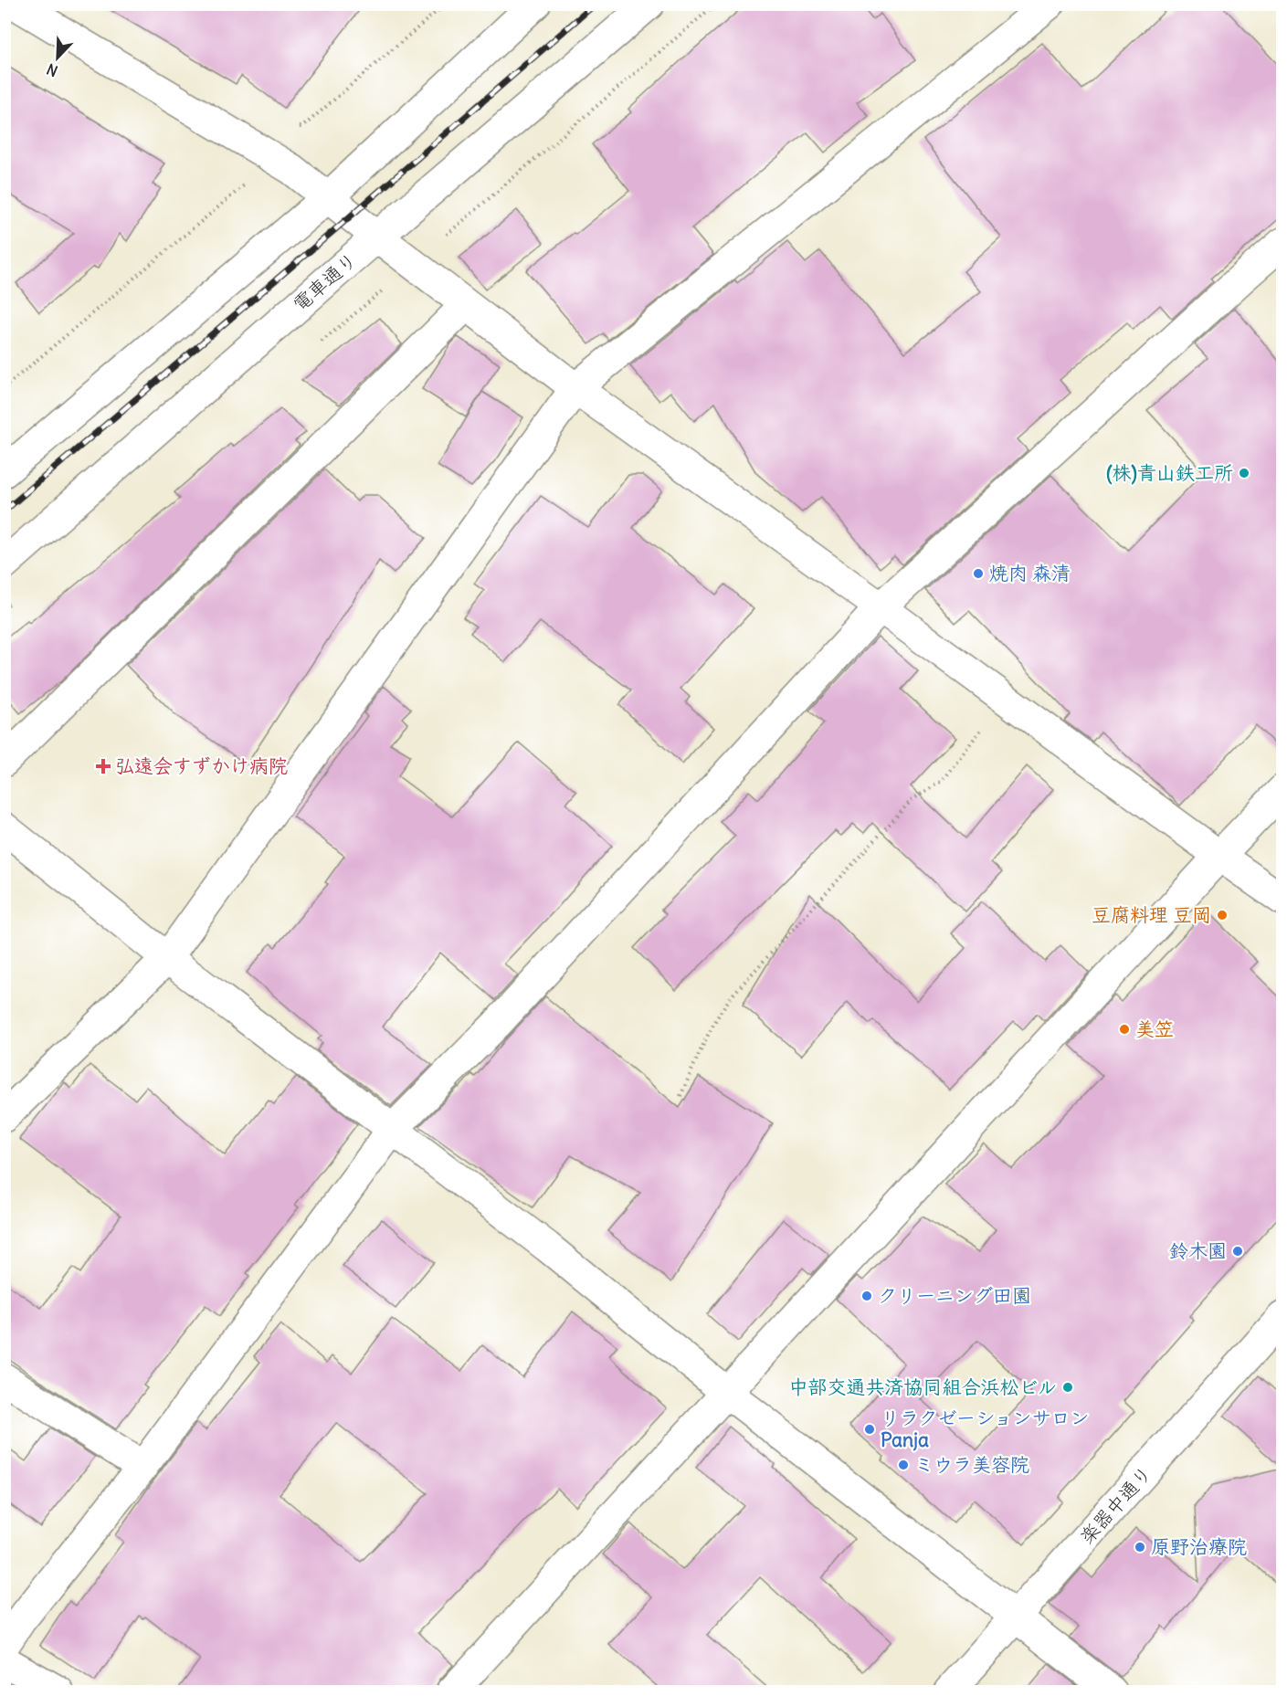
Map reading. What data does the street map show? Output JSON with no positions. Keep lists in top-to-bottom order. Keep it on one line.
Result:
{"streets":{"street":["電車通り","楽器中通り"]},"places":{"other":["(株)青山鉄工所","焼肉 森清","豆腐料理 豆岡","美笠","鈴木園","クリーニング田園","中部交通共済協同組合浜松ビル","リラクゼーションサロン Panja","ミウラ美容院","原野治療院"],"health":["弘遠会すずかけ病院"]},"north":"bottom left"}
